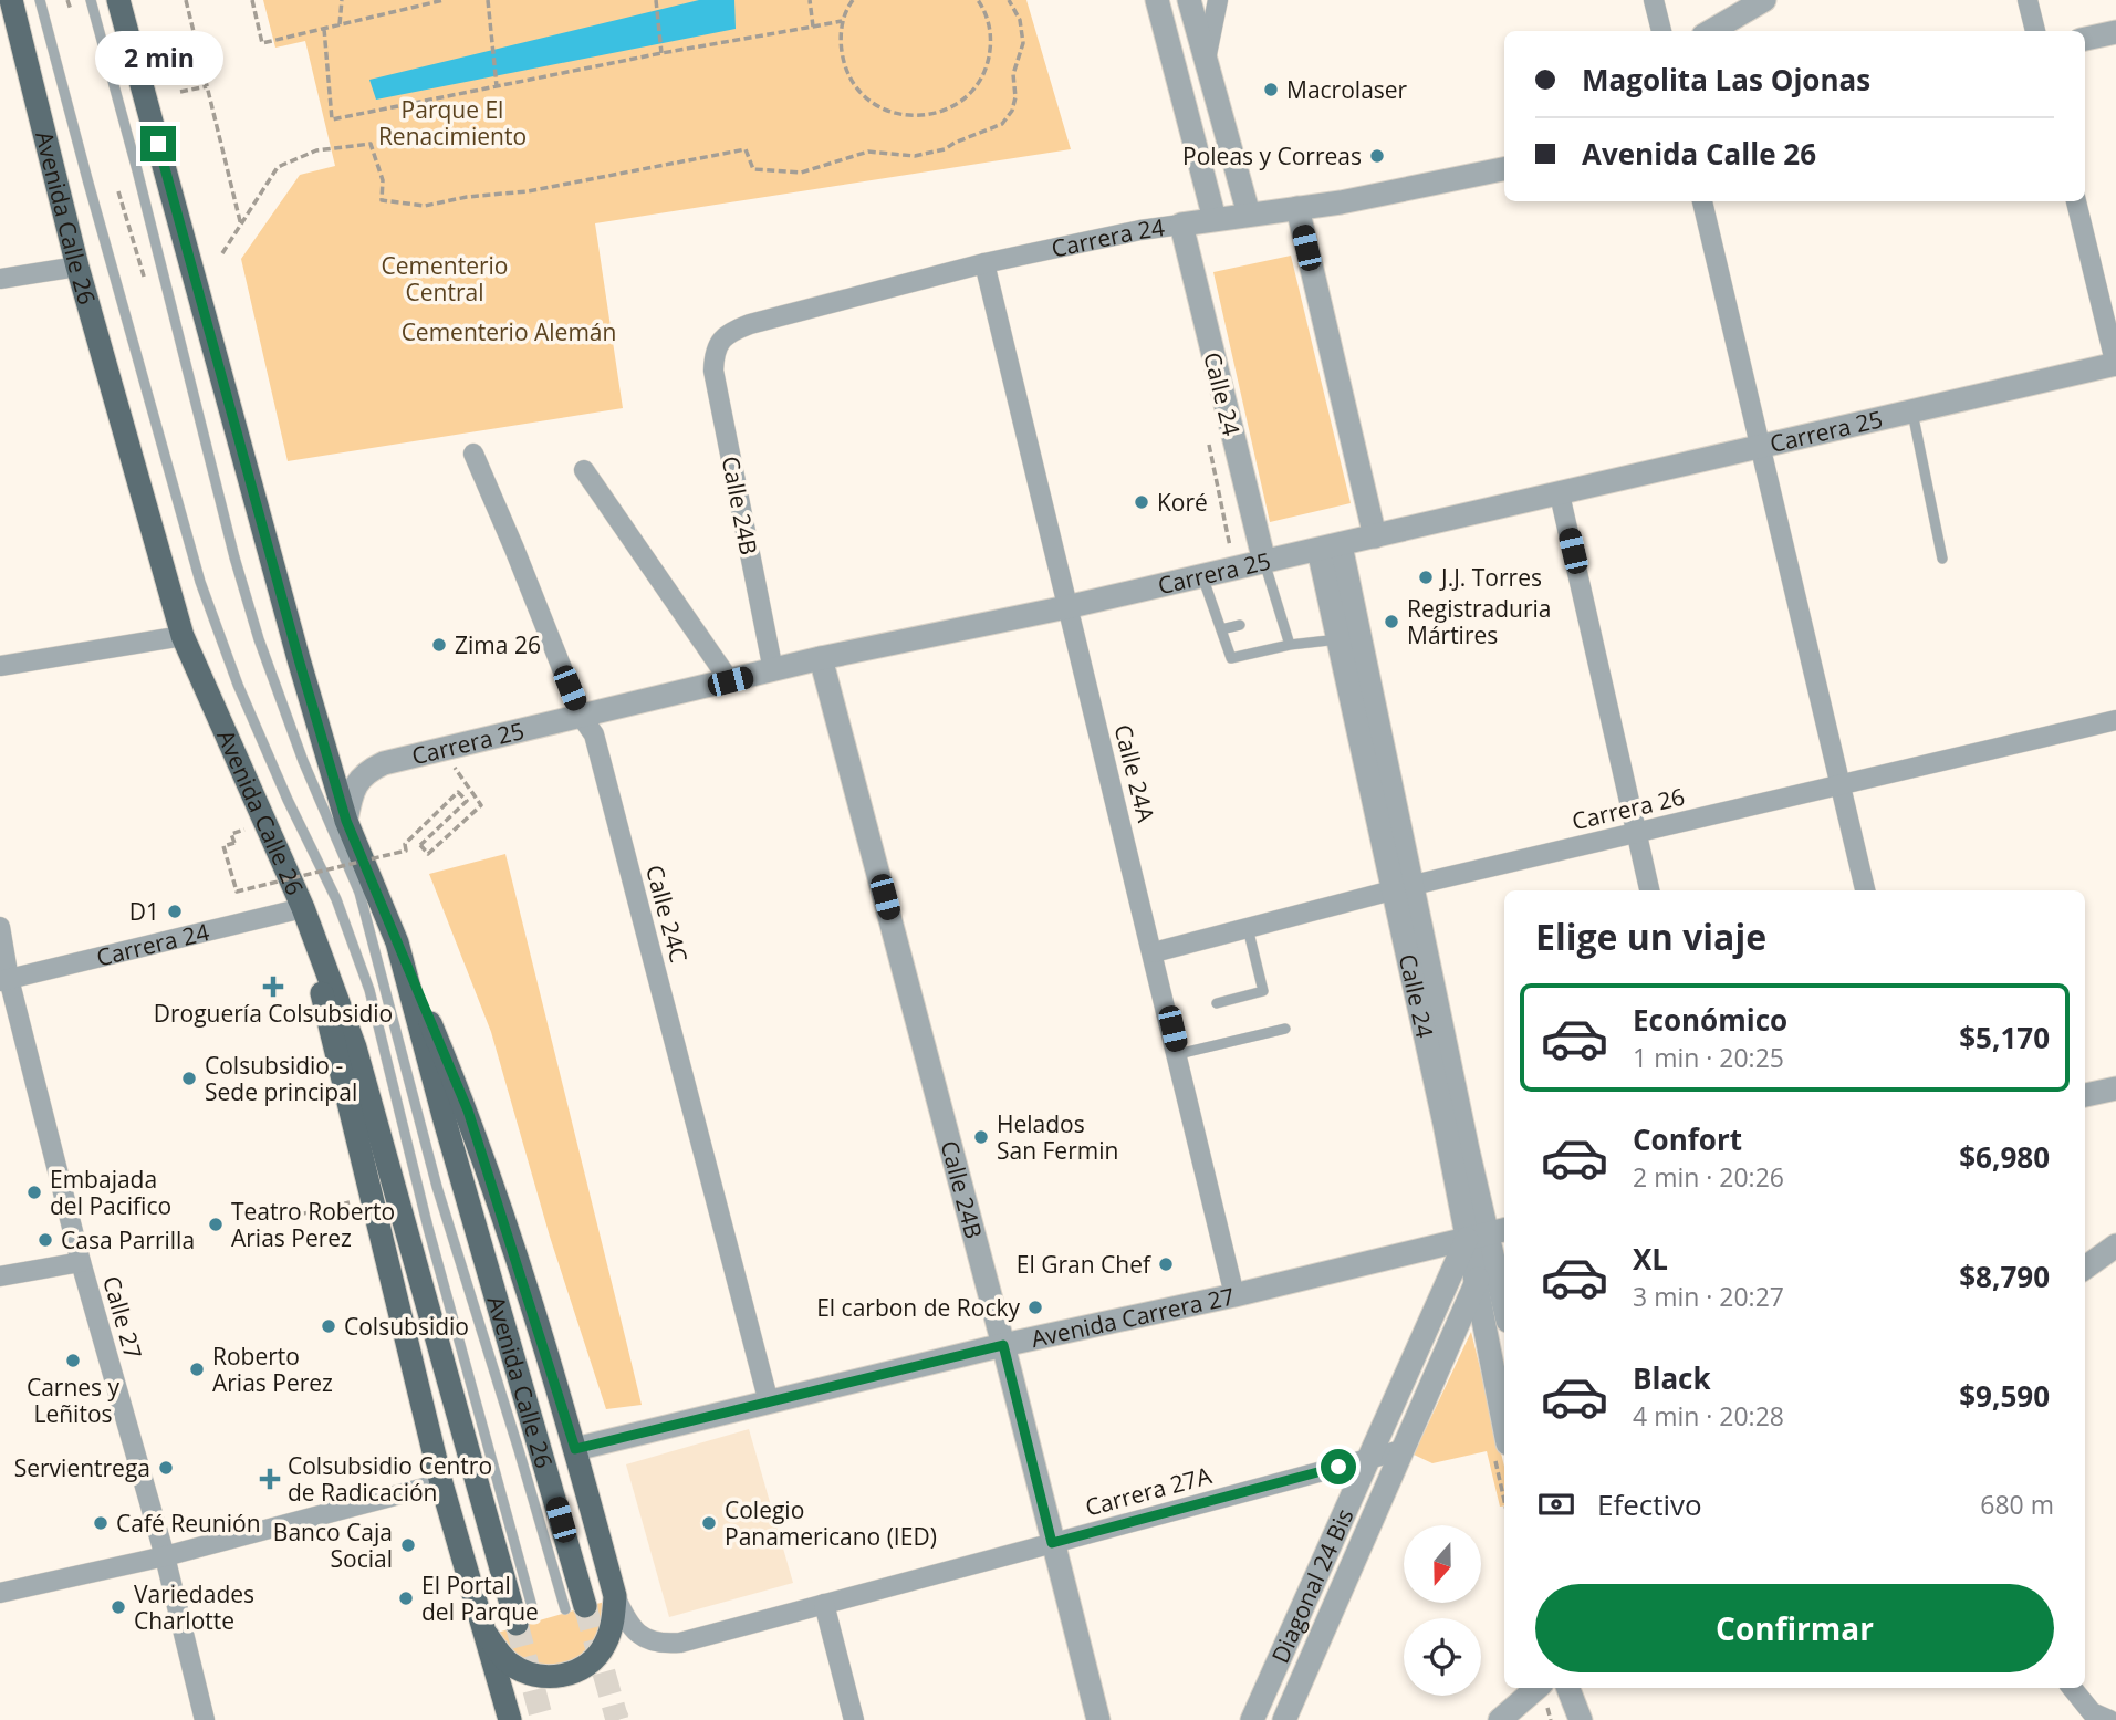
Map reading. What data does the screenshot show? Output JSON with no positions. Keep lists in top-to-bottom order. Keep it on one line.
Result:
{"streets":{"main road":["Avenida Calle 26"],"street":["Carrera 24","Calle 24","Carrera 25","Calle 24B","Calle 24A","Carrera 26","Calle 24C","Calle 27","Avenida Carrera 27","Carrera 27A","Diagonal 24 Bis"]},"crossings":[["Avenida Calle 26","Carrera 24"],["Avenida Calle 26","Carrera 25"],["Carrera 24","Calle 24"],["Carrera 24","Calle 24B"],["Carrera 24","Calle 24A"],["Carrera 24","Calle 27"],["Calle 24","Carrera 25"],["Calle 24","Carrera 26"],["Calle 24","Avenida Carrera 27"],["Calle 24","Diagonal 24 Bis"],["Carrera 25","Calle 24B"],["Carrera 25","Calle 24A"],["Carrera 25","Calle 24C"],["Calle 24B","Avenida Carrera 27"],["Calle 24B","Carrera 27A"],["Calle 24A","Carrera 26"],["Calle 24A","Avenida Carrera 27"],["Calle 24C","Avenida Carrera 27"],["Avenida Carrera 27","Diagonal 24 Bis"],["Carrera 27A","Diagonal 24 Bis"]],"parks":["Parque El Renacimiento","Cementerio Central","Cementerio Alemán"],"places":{"other":["Macrolaser","Poleas y Correas","Koré","J.J. Torres","Registraduria Mártires","Zima 26","D1","Colsubsidio - Sede principal","Helados San Fermin","Embajada del Pacifico","Teatro Roberto Arias Perez","Casa Parrilla","El Gran Chef","El carbon de Rocky","Colsubsidio","Carnes y Leñitos","Roberto Arias Perez","Servientrega","Café Reunión","Colegio Panamericano (IED)","Banco Caja Social","El Portal del Parque","Variedades Charlotte"],"health":["Droguería Colsubsidio","Colsubsidio Centro de Radicación"]},"north":"bottom","page":{"bubble":"2 min","banner":["Magolita Las Ojonas","Avenida Calle 26"],"heading":"Elige un viaje","list":[{"name":"Económico","note":"1 min · 20:25","value":"$5,170"},{"name":"Confort","note":"2 min · 20:26","value":"$6,980"},{"name":"XL","note":"3 min · 20:27","value":"$8,790"},{"name":"Black","note":"4 min · 20:28","value":"$9,590"}],"pay":["Efectivo","680 m"],"buttons":"Confirmar"}}
